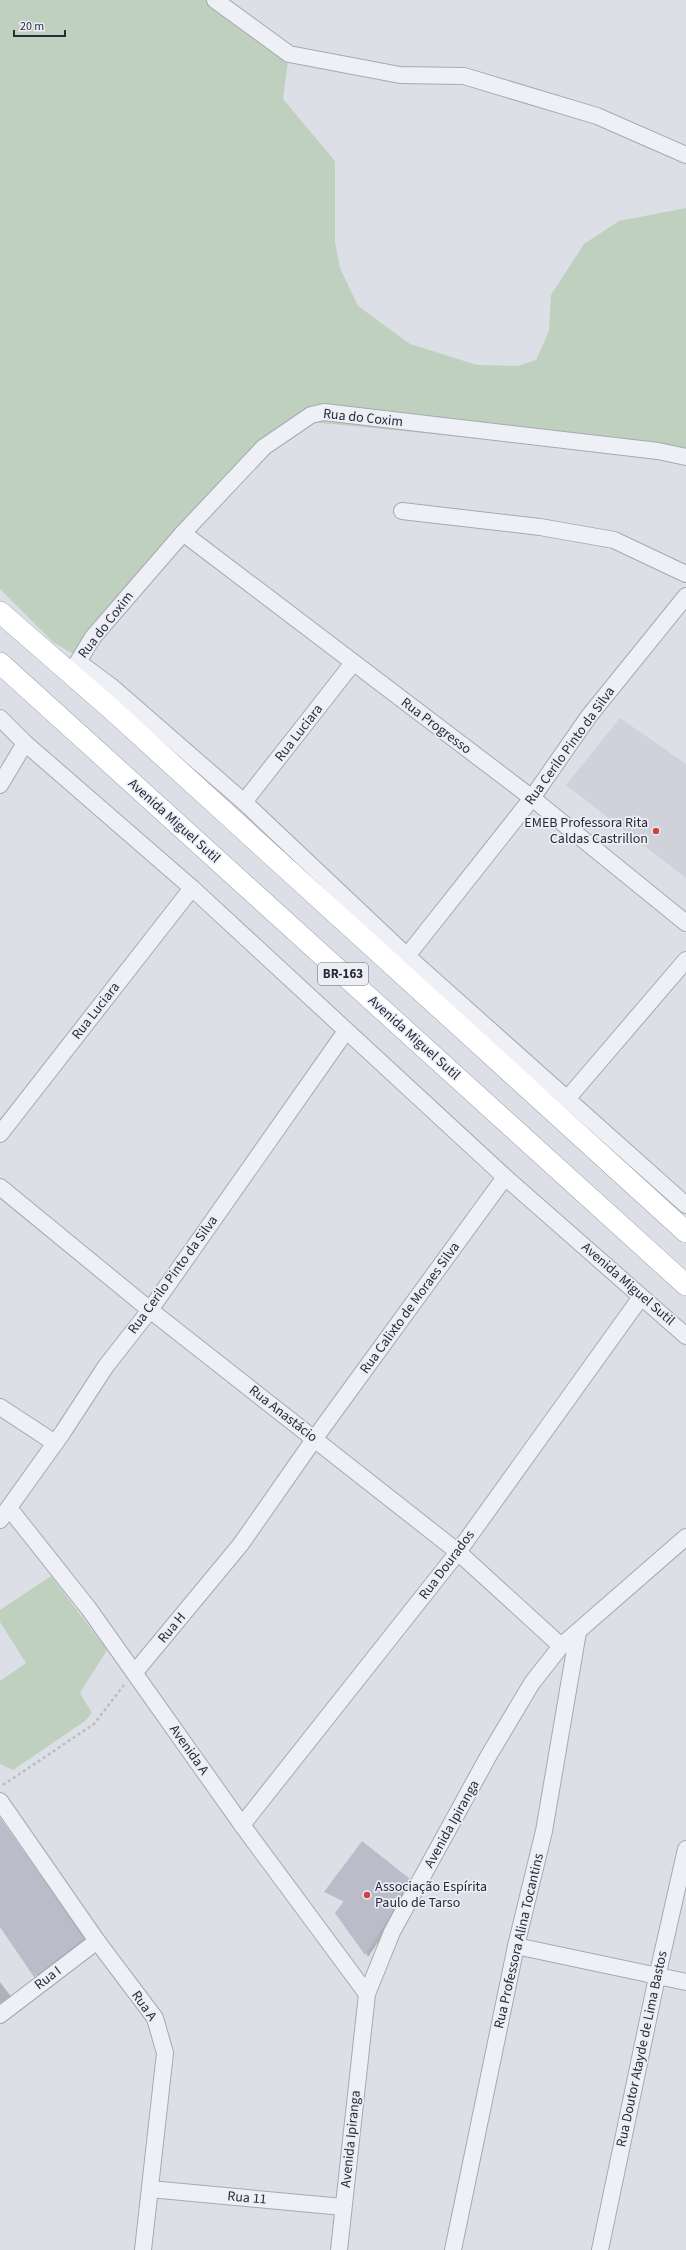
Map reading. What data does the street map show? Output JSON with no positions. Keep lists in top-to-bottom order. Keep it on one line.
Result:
{"streets":{"main road":["Avenida Miguel Sutil","BR-163"],"street":["Rua do Coxim","Rua Progresso","Rua Luciara","Rua Cerilo Pinto da Silva","Rua Calixto de Moraes Silva","Rua Anastácio","Rua Dourados","Rua H","Avenida A","Avenida Ipiranga","Rua Professora Alina Tocantins","Rua I","Rua A","Rua Doutor Atayde de Lima Bastos","Rua 11"]},"crossings":[["Rua do Coxim","Rua Progresso"],["Rua do Coxim","BR-163"],["Rua Progresso","Rua Luciara"],["Rua Progresso","Rua Cerilo Pinto da Silva"],["Rua Luciara","Avenida Miguel Sutil"],["Rua Cerilo Pinto da Silva","Avenida Miguel Sutil"],["Rua Cerilo Pinto da Silva","Rua Anastácio"],["Rua Cerilo Pinto da Silva","Avenida A"],["Avenida Miguel Sutil","Rua Calixto de Moraes Silva"],["Avenida Miguel Sutil","Rua Dourados"],["Rua Calixto de Moraes Silva","Rua Anastácio"],["Rua Calixto de Moraes Silva","Rua H"],["Rua Anastácio","Rua Dourados"],["Rua Anastácio","Rua H"],["Rua Anastácio","Avenida Ipiranga"],["Rua Dourados","Avenida A"],["Rua H","Avenida A"],["Avenida A","Avenida Ipiranga"],["Avenida Ipiranga","Rua Professora Alina Tocantins"],["Avenida Ipiranga","Rua 11"],["Rua I","Rua A"],["Rua A","Rua 11"]],"places":["EMEB Professora Rita Caldas Castrillon","Associação Espírita Paulo de Tarso"],"scale_bar":"20 m"}
